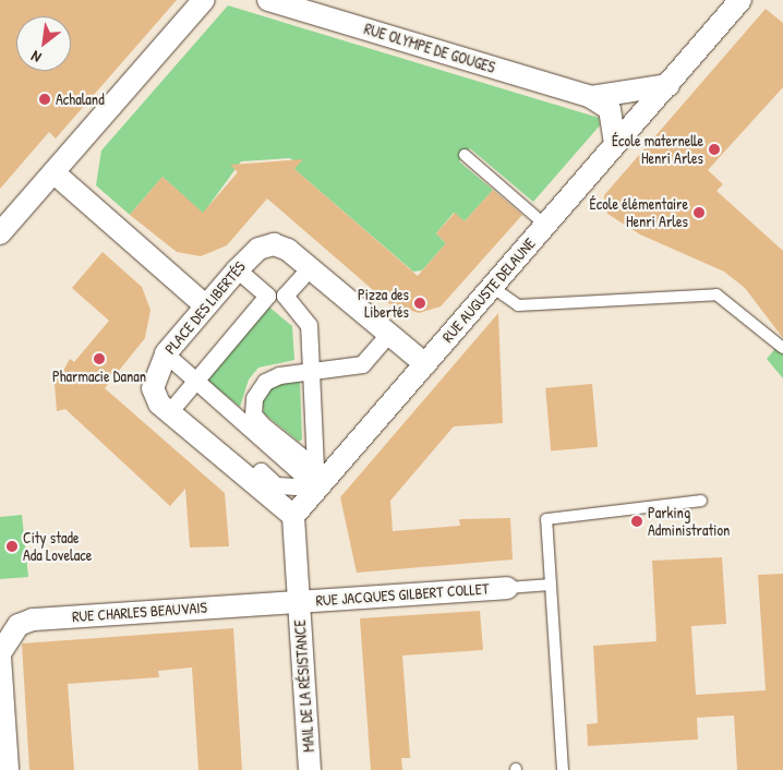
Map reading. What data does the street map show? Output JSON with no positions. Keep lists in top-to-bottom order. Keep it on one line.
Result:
{"streets":{"street":["RUE OLYMPE DE GOUGES","RUE AUGUSTE DELAUNE","PLACE DES LIBERTÉS","RUE JACQUES GILBERT COLLET","RUE CHARLES BEAUVAIS","MAIL DE LA RÉSISTANCE"]},"crossings":[["RUE OLYMPE DE GOUGES","RUE AUGUSTE DELAUNE"],["RUE AUGUSTE DELAUNE","PLACE DES LIBERTÉS"],["RUE JACQUES GILBERT COLLET","RUE CHARLES BEAUVAIS"],["RUE JACQUES GILBERT COLLET","MAIL DE LA RÉSISTANCE"],["RUE CHARLES BEAUVAIS","MAIL DE LA RÉSISTANCE"]],"places":["Achaland","École maternelle Henri Arles","École élémentaire Henri Arles","Pizza des Libertés","Pharmacie Danan","Parking Administration","City stade Ada Lovelace"],"north":"bottom left"}
